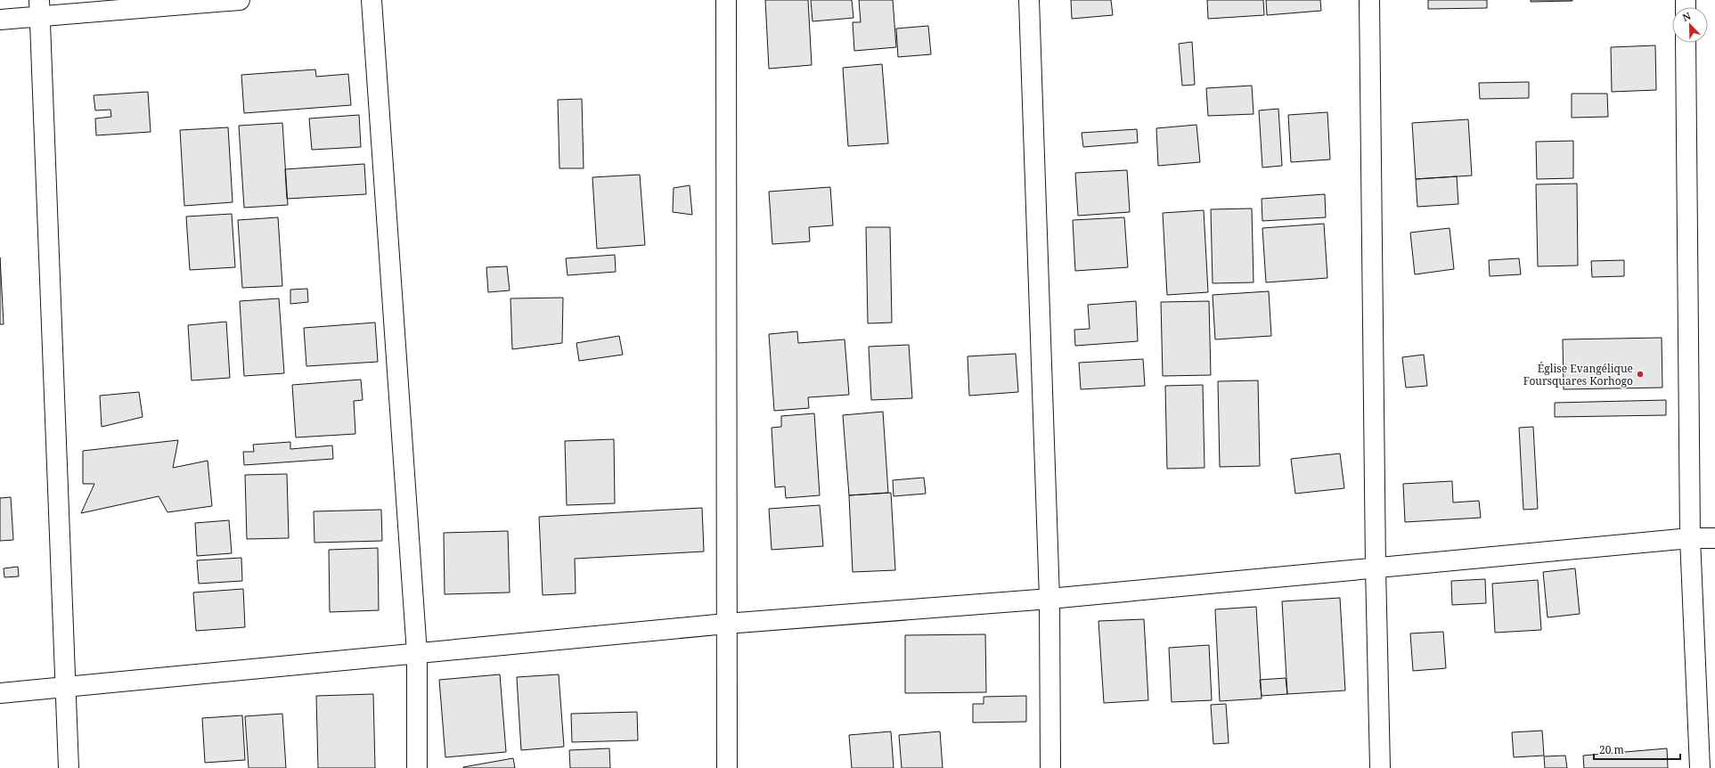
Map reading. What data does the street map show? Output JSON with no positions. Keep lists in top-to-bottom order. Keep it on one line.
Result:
{"places":["Église Evangélique Foursquares Korhogo"],"scale_bar":"20 m","north":"top left"}
